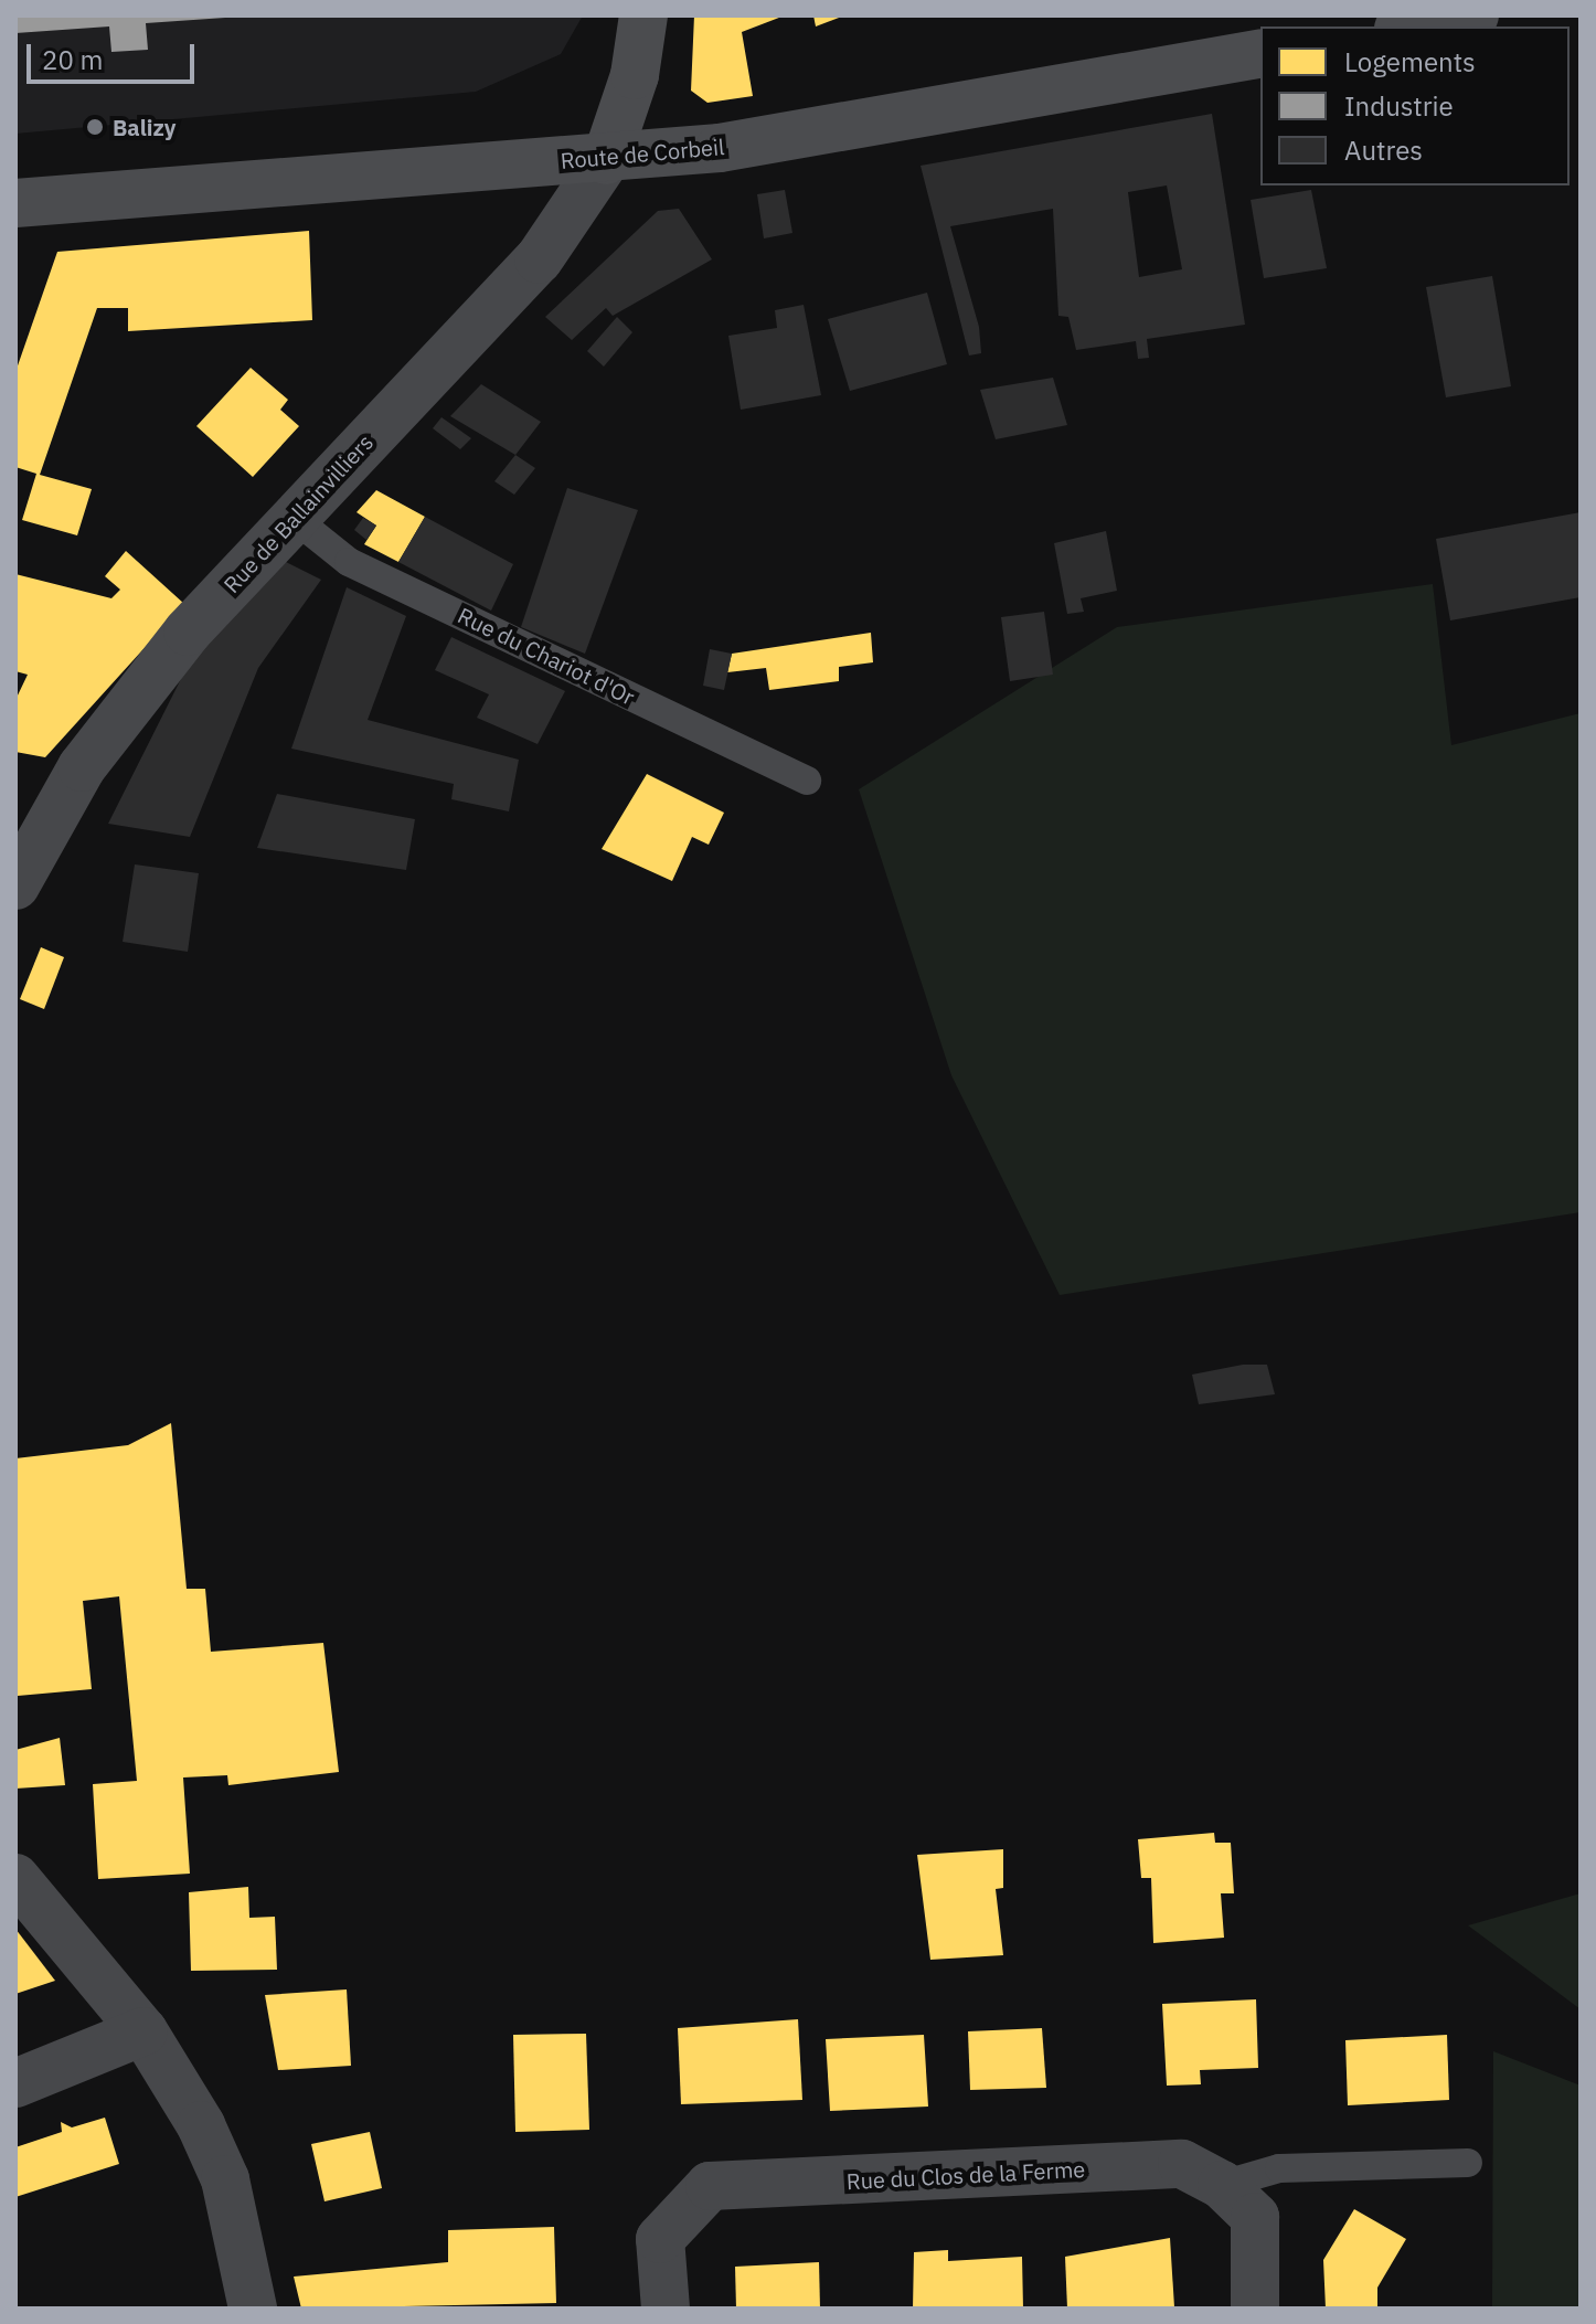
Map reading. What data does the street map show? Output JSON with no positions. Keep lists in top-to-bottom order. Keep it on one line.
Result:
{"streets":{"main road":["Route de Corbeil"],"street":["Rue de Ballainvilliers","Rue du Clos de la Ferme"],"lane":["Rue du Chariot d'Or"]},"crossings":[["Route de Corbeil","Rue de Ballainvilliers"],["Rue de Ballainvilliers","Rue du Chariot d'Or"]],"places":["Balizy"],"legend":["Logements","Industrie","Autres"],"scale_bar":"20 m"}
